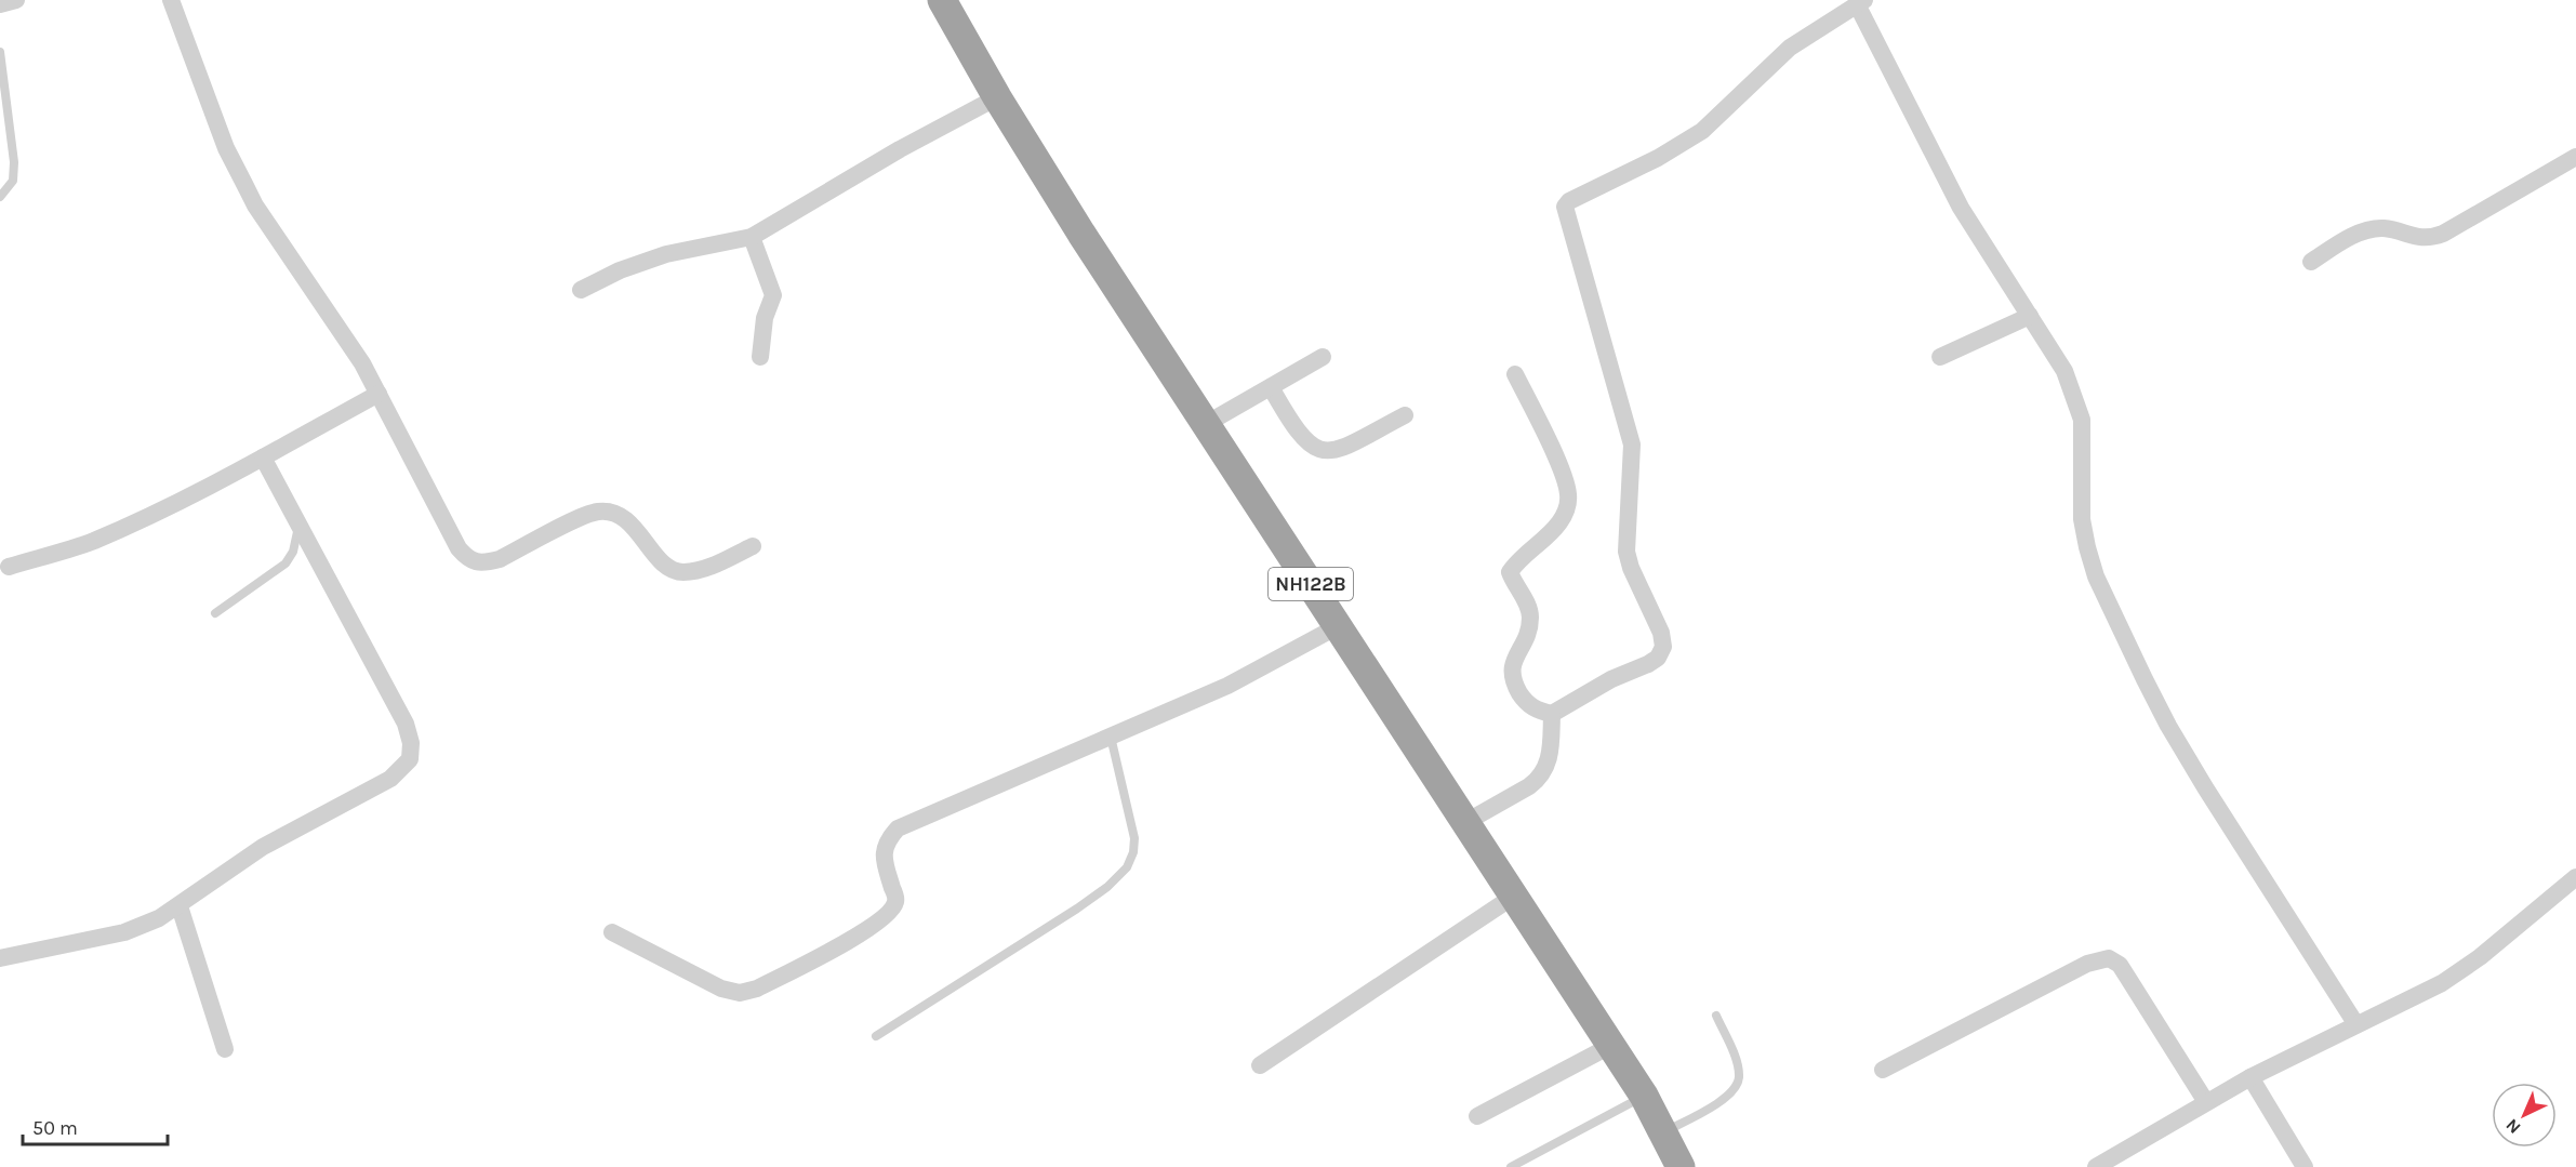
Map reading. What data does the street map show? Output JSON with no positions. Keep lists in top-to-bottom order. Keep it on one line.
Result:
{"streets":{"highway":["NH122B"]},"scale_bar":"50 m","north":"bottom left"}
